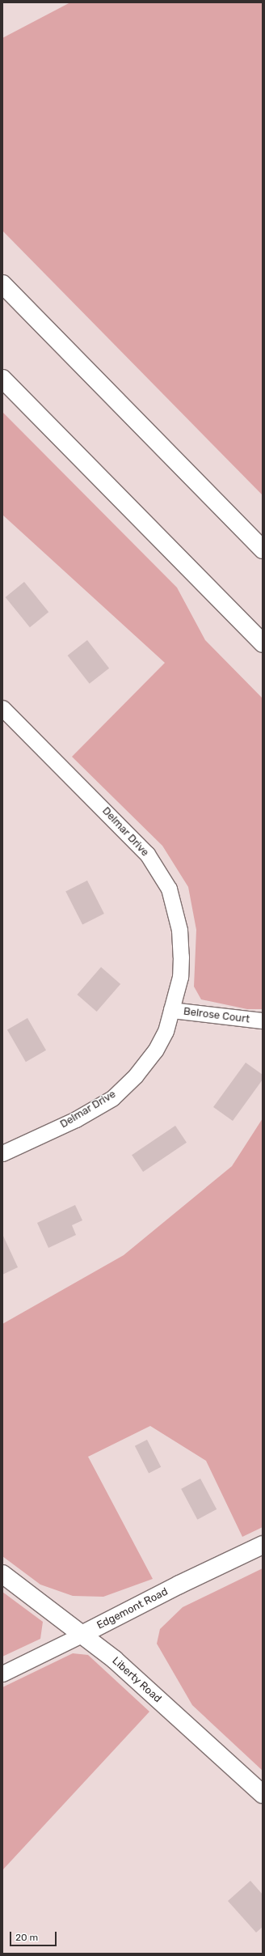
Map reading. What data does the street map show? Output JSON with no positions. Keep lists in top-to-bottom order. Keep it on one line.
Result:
{"streets":{"main road":["Edgemont Road","Liberty Road"],"street":["Delmar Drive","Belrose Court"]},"crossings":[["Delmar Drive","Belrose Court"],["Edgemont Road","Liberty Road"]],"scale_bar":"20 m"}
